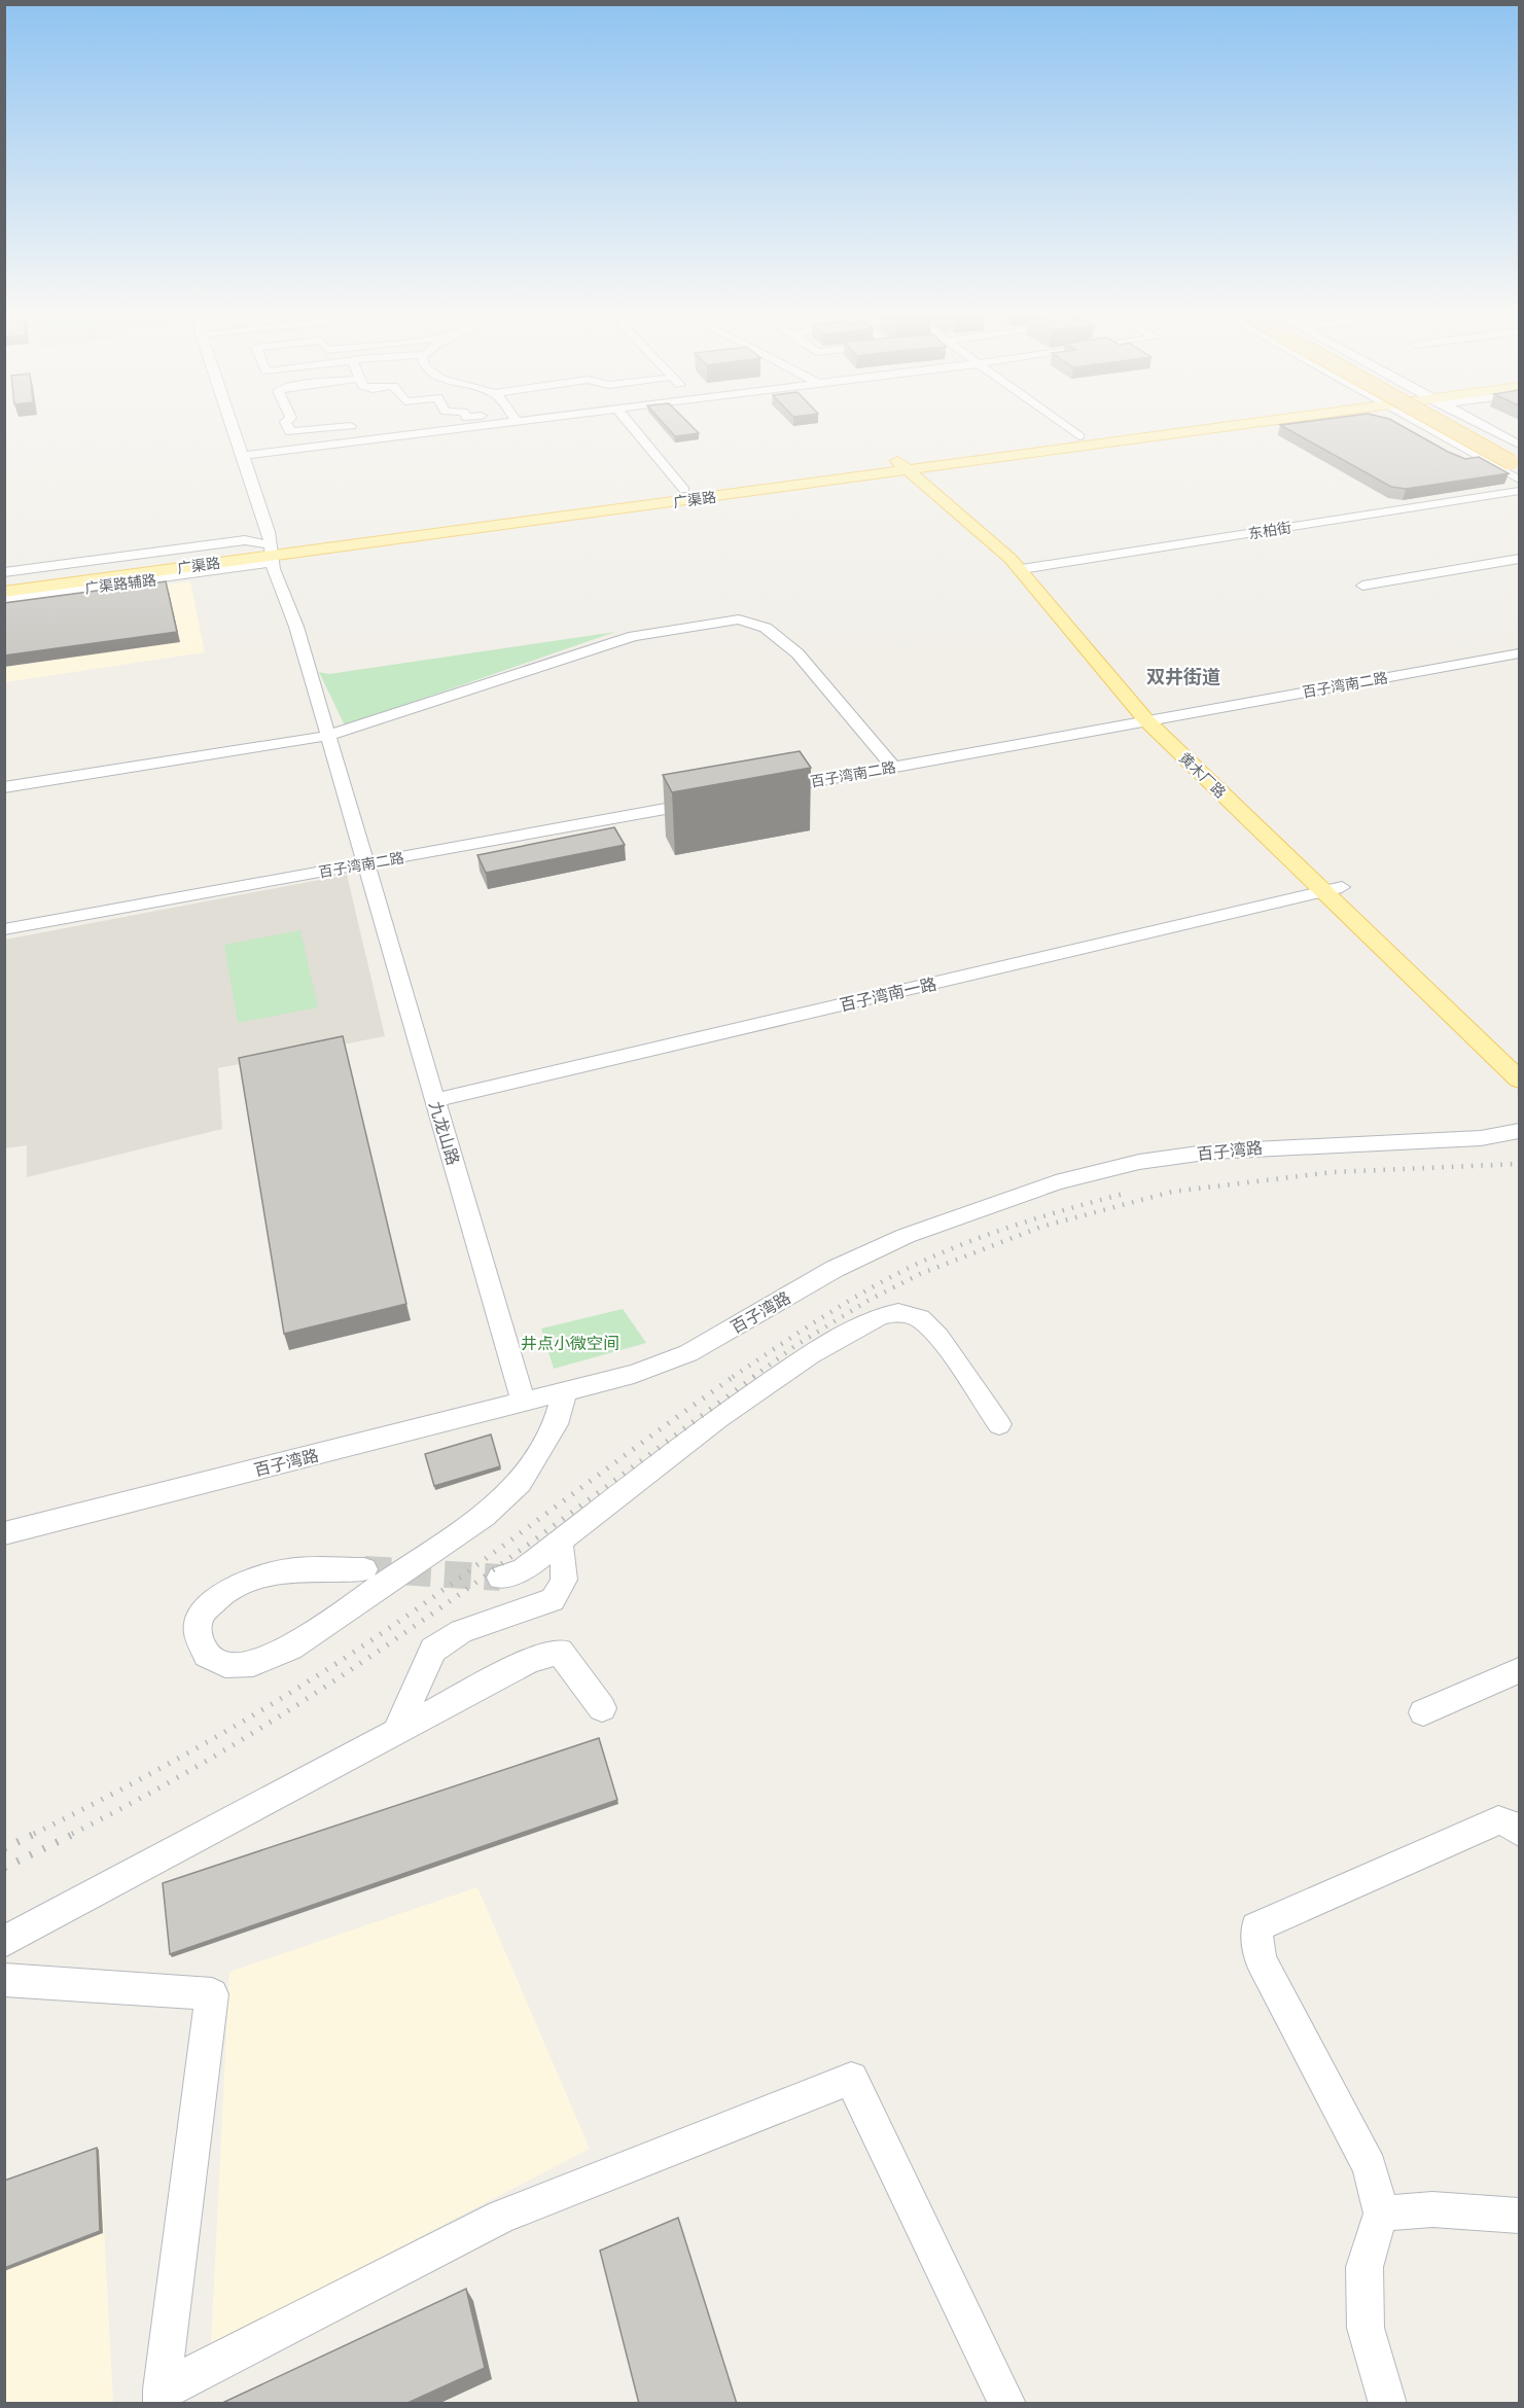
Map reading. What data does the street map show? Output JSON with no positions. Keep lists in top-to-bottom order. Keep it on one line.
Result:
{"streets":{"main road":["广渠路","黄木厂路"],"street":["东柏街","广渠路辅路","百子湾南二路","百子湾南一路","九龙山路","百子湾路"]},"crossings":[["广渠路","广渠路辅路"],["广渠路","黄木厂路"],["广渠路","九龙山路"],["东柏街","黄木厂路"],["广渠路辅路","九龙山路"],["百子湾南二路","黄木厂路"],["百子湾南二路","九龙山路"],["黄木厂路","百子湾南一路"],["百子湾南一路","九龙山路"],["九龙山路","百子湾路"]],"districts":["双井街道"],"parks":["井点小微空间"]}
